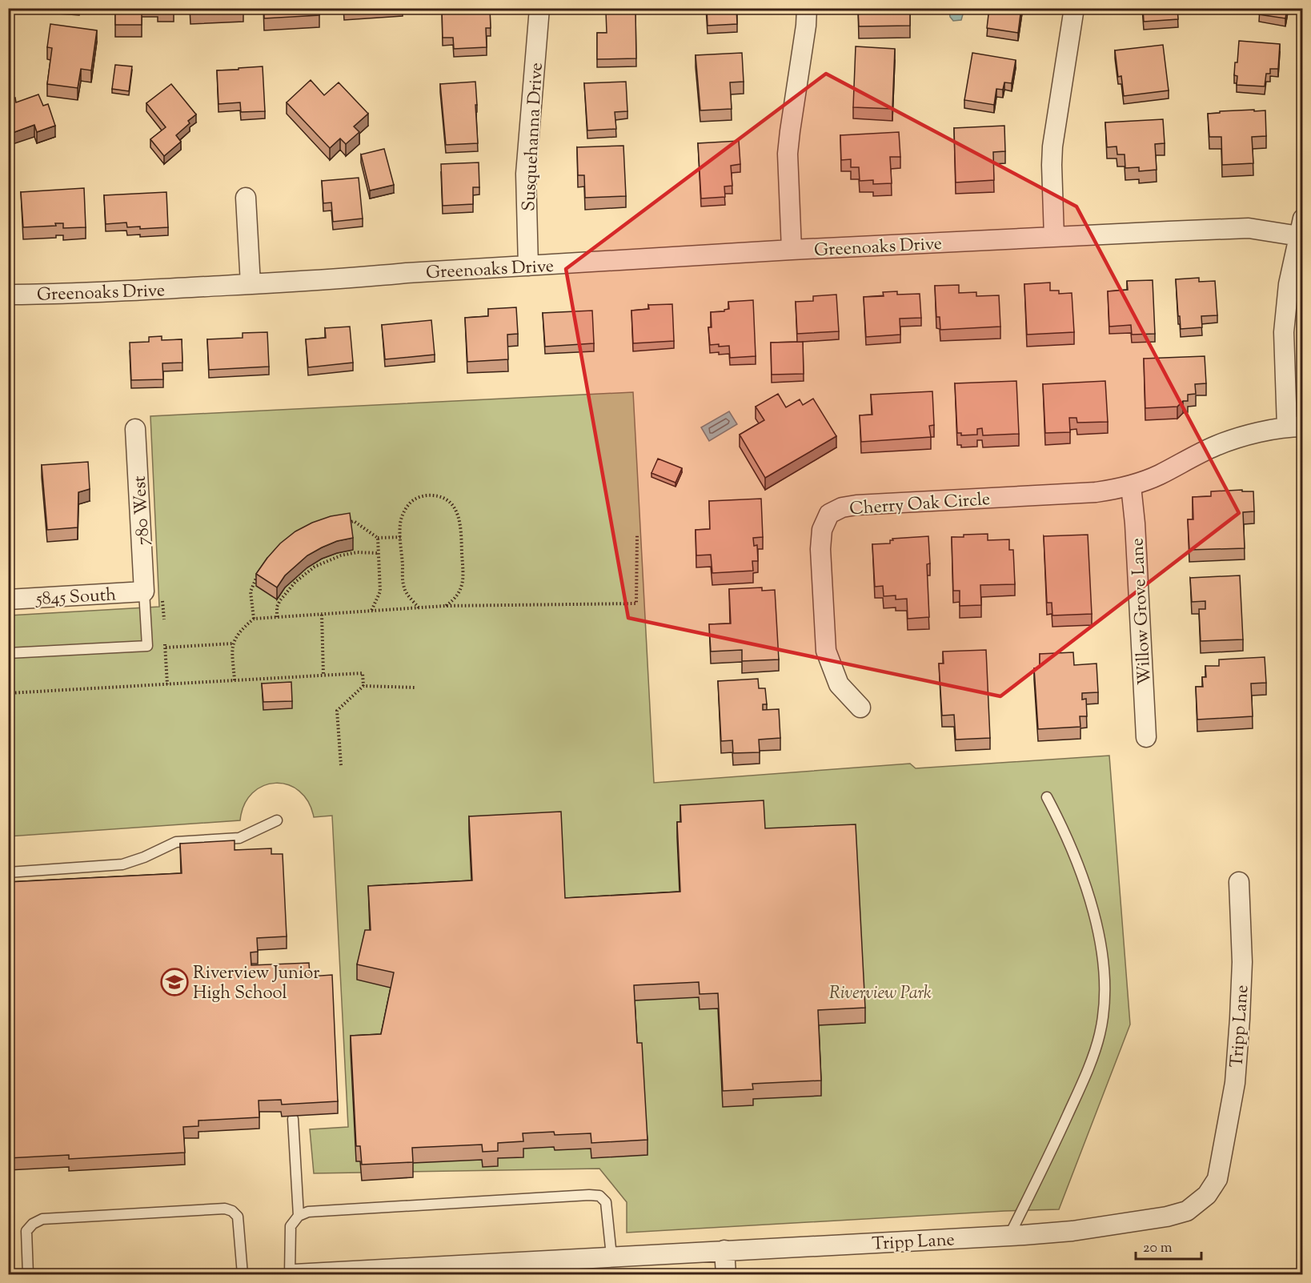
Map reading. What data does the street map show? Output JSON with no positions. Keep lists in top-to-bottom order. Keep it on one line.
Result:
{"streets":{"street":["Susquehanna Drive","Greenoaks Drive","Cherry Oak Circle","780 West","5845 South","Willow Grove Lane","Tripp Lane"]},"crossings":[["Susquehanna Drive","Greenoaks Drive"],["Cherry Oak Circle","Willow Grove Lane"],["780 West","5845 South"]],"parks":["Riverview Park"],"places":{"school or university":["Riverview Junior High School"]},"scale_bar":"20 m"}
